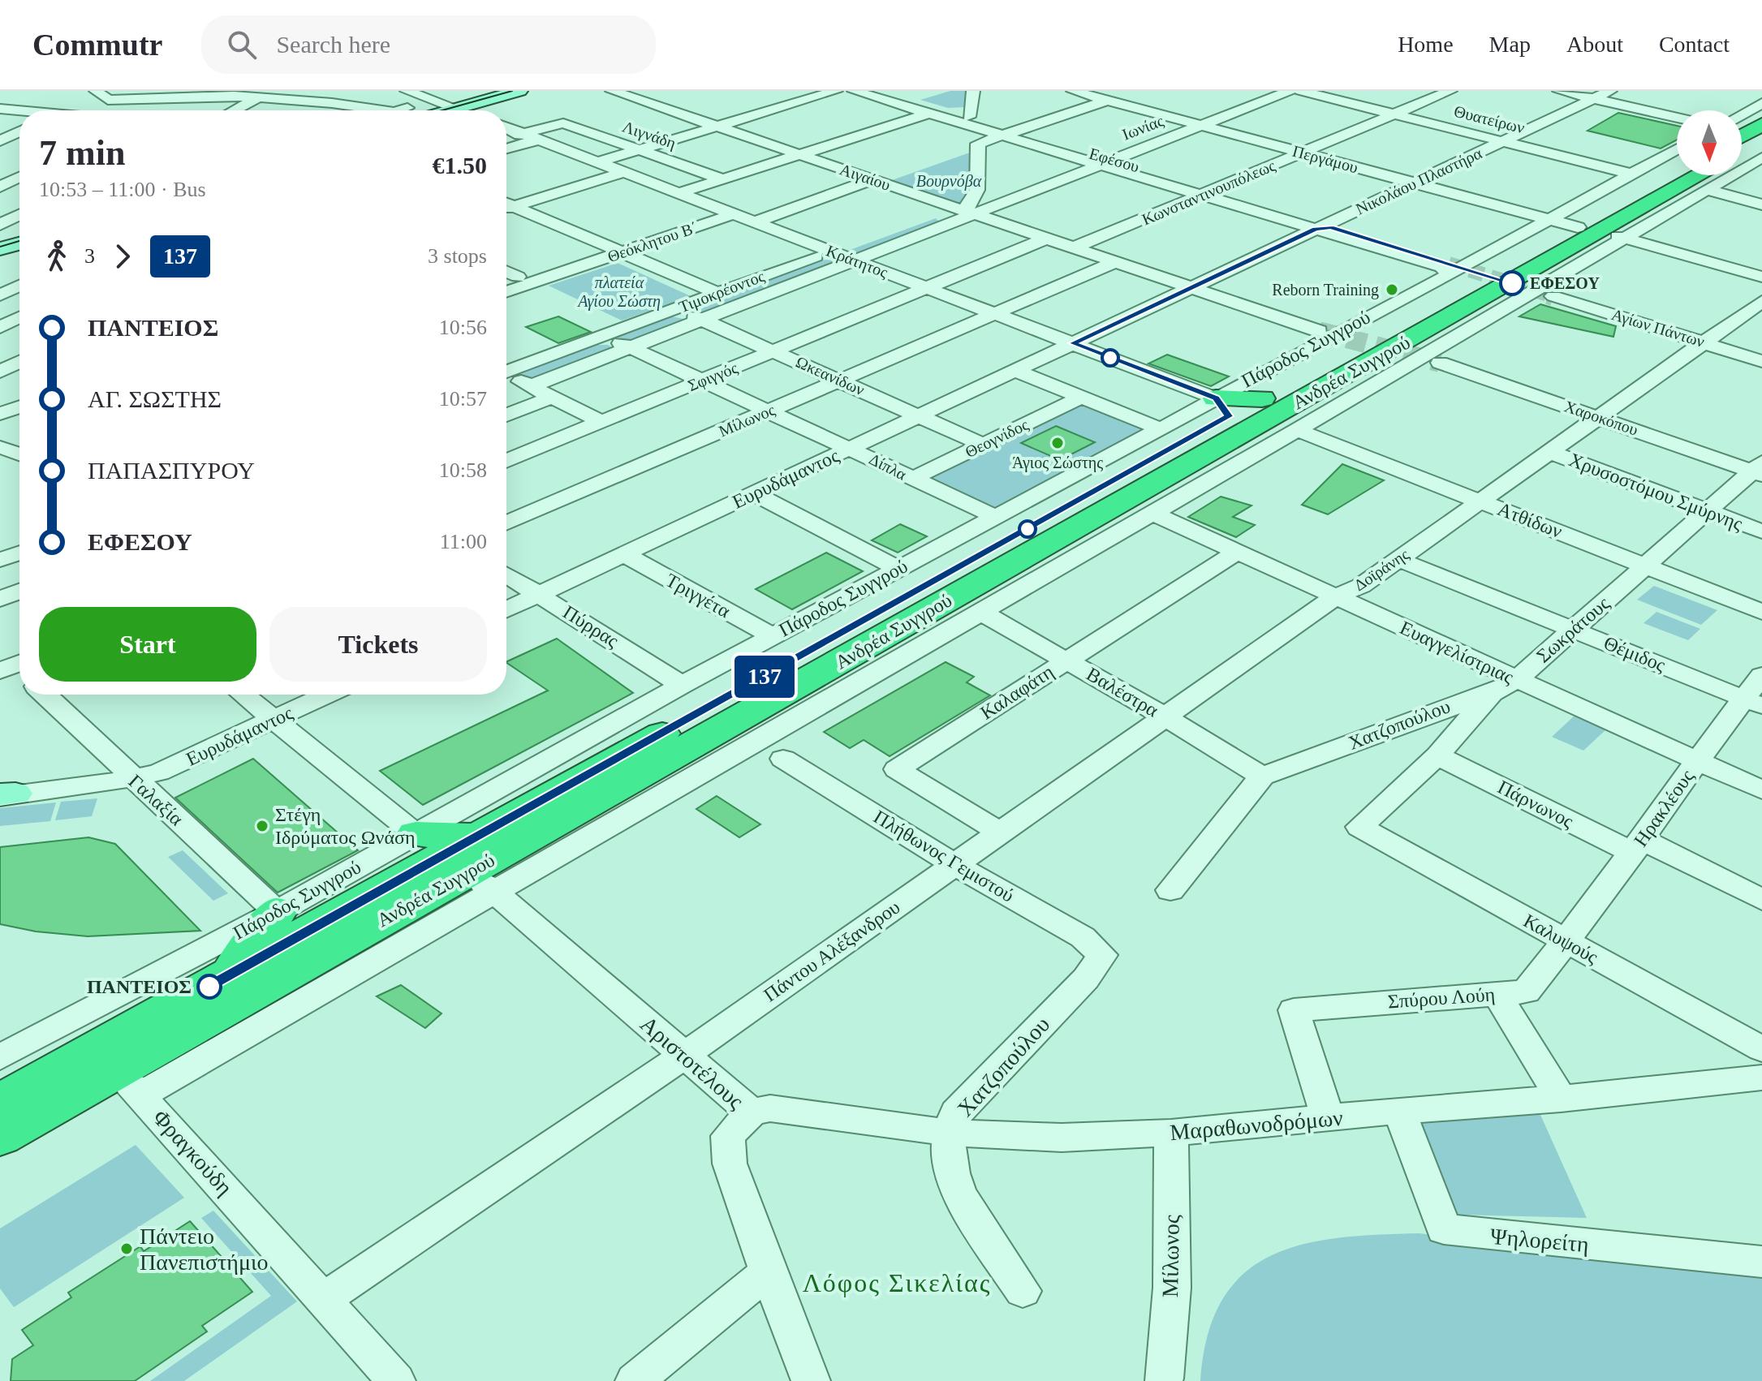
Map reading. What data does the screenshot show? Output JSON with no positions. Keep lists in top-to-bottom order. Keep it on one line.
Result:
{"streets":{"highway":["Ανδρέα Συγγρού"],"street":["Θυατείρων","Ιωνίας","Λιγνάδη","Περγάμου","Εφέσου","Αιγαίου","Νικολάου Πλαστήρα","Κωνσταντινουπόλεως","Θεόκλητου Β΄","Κράτητος","Τιμοκρέοντος","Αγίων Πάντων","Πάροδος Συγγρού","Ωκεανίδων","Σφιγγός","Χαροκόπου","Μίλωνος","Θεογνίδος","Δίπλα","Ευρυδάμαντος","Χρυσοστόμου Σμύρνης","Ατθίδων","Δοϊράνης","Τριγγέτα","Πύρρας","Σωκράτους","Ευαγγελίστριας","Θέμιδος","Καλαφάτη","Βαλέστρα","Χατζοπούλου","Γαλαξία","Πάρνωνος","Ηρακλέους","Πλήθωνος Γεμιστού","Καλυψούς","Πάντου Αλέξανδρου","Σπύρου Λούη","Αριστοτέλους","Μαραθωνοδρόμων","Φραγκούδη","Ψηλορείτη"]},"crossings":[["Θυατείρων","Νικολάου Πλαστήρα"],["Θυατείρων","Κωνσταντινουπόλεως"],["Θυατείρων","Πάροδος Συγγρού"],["Ιωνίας","Περγάμου"],["Ιωνίας","Εφέσου"],["Ιωνίας","Αιγαίου"],["Ιωνίας","Τιμοκρέοντος"],["Λιγνάδη","Κράτητος"],["Περγάμου","Νικολάου Πλαστήρα"],["Περγάμου","Κωνσταντινουπόλεως"],["Περγάμου","Πάροδος Συγγρού"],["Περγάμου","Ανδρέα Συγγρού"],["Εφέσου","Νικολάου Πλαστήρα"],["Εφέσου","Κωνσταντινουπόλεως"],["Εφέσου","Πάροδος Συγγρού"],["Αιγαίου","Νικολάου Πλαστήρα"],["Αιγαίου","Κωνσταντινουπόλεως"],["Αιγαίου","Τιμοκρέοντος"],["Αιγαίου","Πάροδος Συγγρού"],["Αιγαίου","Σφιγγός"],["Αιγαίου","Μίλωνος"],["Νικολάου Πλαστήρα","Κράτητος"],["Νικολάου Πλαστήρα","Ευρυδάμαντος"],["Θεόκλητου Β΄","Κράτητος"],["Κράτητος","Τιμοκρέοντος"],["Κράτητος","Πάροδος Συγγρού"],["Κράτητος","Ανδρέα Συγγρού"],["Κράτητος","Σφιγγός"],["Κράτητος","Μίλωνος"],["Κράτητος","Ευρυδάμαντος"],["Κράτητος","Ατθίδων"],["Τιμοκρέοντος","Ωκεανίδων"],["Τιμοκρέοντος","Δίπλα"],["Αγίων Πάντων","Πάροδος Συγγρού"],["Αγίων Πάντων","Δοϊράνης"],["Πάροδος Συγγρού","Ανδρέα Συγγρού"],["Πάροδος Συγγρού","Χαροκόπου"],["Πάροδος Συγγρού","Δίπλα"],["Πάροδος Συγγρού","Ατθίδων"],["Πάροδος Συγγρού","Τριγγέτα"],["Πάροδος Συγγρού","Πύρρας"],["Πάροδος Συγγρού","Ευαγγελίστριας"],["Πάροδος Συγγρού","Βαλέστρα"],["Πάροδος Συγγρού","Γαλαξία"],["Πάροδος Συγγρού","Αριστοτέλους"],["Ανδρέα Συγγρού","Ατθίδων"],["Ανδρέα Συγγρού","Αριστοτέλους"],["Ανδρέα Συγγρού","Φραγκούδη"],["Ωκεανίδων","Σφιγγός"],["Ωκεανίδων","Μίλωνος"],["Ωκεανίδων","Θεογνίδος"],["Ωκεανίδων","Ευρυδάμαντος"],["Σφιγγός","Δίπλα"],["Χαροκόπου","Δοϊράνης"],["Χαροκόπου","Σωκράτους"],["Μίλωνος","Δίπλα"],["Μίλωνος","Μαραθωνοδρόμων"],["Θεογνίδος","Δίπλα"],["Δίπλα","Ευρυδάμαντος"],["Ευρυδάμαντος","Τριγγέτα"],["Ευρυδάμαντος","Πύρρας"],["Ευρυδάμαντος","Γαλαξία"],["Χρυσοστόμου Σμύρνης","Δοϊράνης"],["Χρυσοστόμου Σμύρνης","Σωκράτους"],["Ατθίδων","Δοϊράνης"],["Ατθίδων","Σωκράτους"],["Δοϊράνης","Ευαγγελίστριας"],["Δοϊράνης","Θέμιδος"],["Δοϊράνης","Πάντου Αλέξανδρου"],["Σωκράτους","Ευαγγελίστριας"],["Σωκράτους","Θέμιδος"],["Σωκράτους","Χατζοπούλου"],["Σωκράτους","Πάρνωνος"],["Σωκράτους","Καλυψούς"],["Ευαγγελίστριας","Καλαφάτη"],["Ευαγγελίστριας","Ηρακλέους"],["Ευαγγελίστριας","Πάντου Αλέξανδρου"],["Θέμιδος","Ηρακλέους"],["Καλαφάτη","Βαλέστρα"],["Καλαφάτη","Πάντου Αλέξανδρου"],["Βαλέστρα","Χατζοπούλου"],["Βαλέστρα","Πάντου Αλέξανδρου"],["Χατζοπούλου","Πλήθωνος Γεμιστού"],["Χατζοπούλου","Μαραθωνοδρόμων"],["Πάρνωνος","Ηρακλέους"],["Ηρακλέους","Καλυψούς"],["Ηρακλέους","Σπύρου Λούη"],["Πλήθωνος Γεμιστού","Πάντου Αλέξανδρου"],["Καλυψούς","Σπύρου Λούη"],["Πάντου Αλέξανδρου","Αριστοτέλους"],["Πάντου Αλέξανδρου","Φραγκούδη"],["Σπύρου Λούη","Μαραθωνοδρόμων"],["Αριστοτέλους","Μαραθωνοδρόμων"],["Μαραθωνοδρόμων","Ψηλορείτη"]],"districts":["Λόφος Σικελίας"],"parks":["Βουρνόβα","πλατεία Αγίου Σώστη"],"places":["ΕΦΕΣΟΥ","Reborn Training","Άγιος Σώστης","Στέγη Iδρύματος Ωνάση","ΠΑΝΤΕΙΟΣ","Πάντειο Πανεπιστήμιο"],"lines":["bus line 137"],"north":"bottom","page":{"header":"Commutr","search":"Search here","nav":["Home","Map","About","Contact"],"on_map":"137","heading":["7 min","10:53 – 11:00 · Bus","€1.50"],"legs":["3","137","3 stops"],"list":[{"name":"ΠΑΝΤΕΙΟΣ","value":"10:56"},{"name":"ΑΓ. ΣΩΣΤΗΣ","value":"10:57"},{"name":"ΠΑΠΑΣΠΥΡΟΥ","value":"10:58"},{"name":"ΕΦΕΣΟΥ","value":"11:00"}],"buttons":["Start","Tickets"]}}
